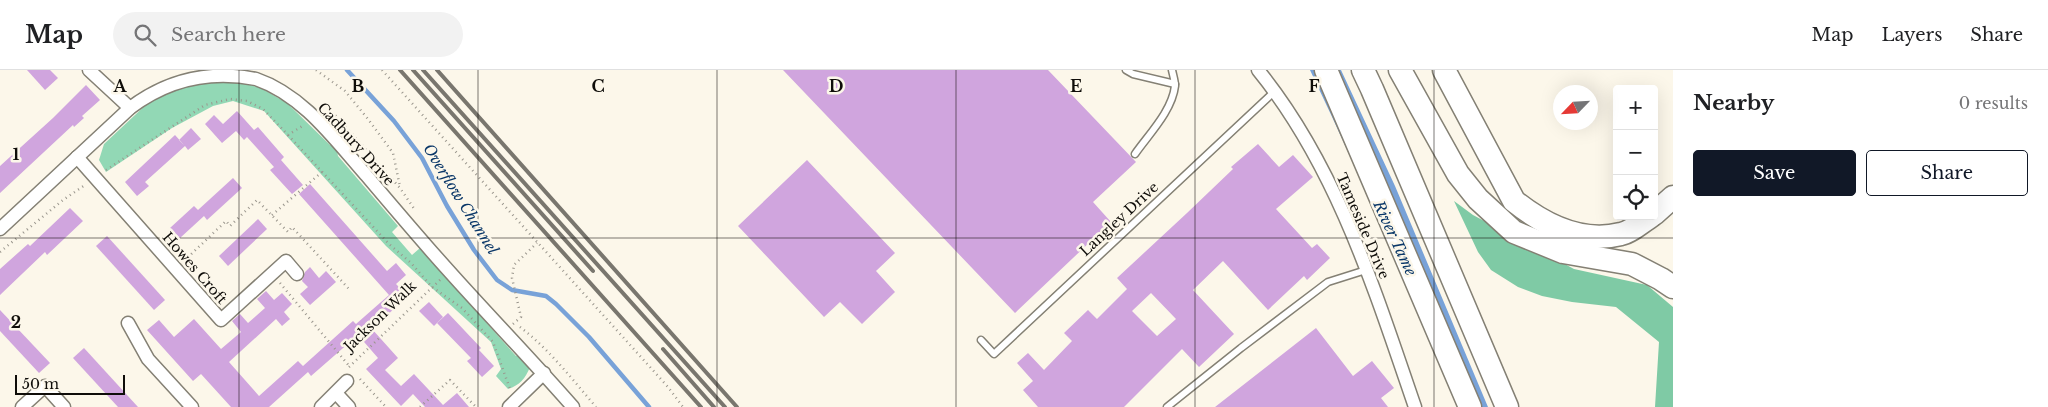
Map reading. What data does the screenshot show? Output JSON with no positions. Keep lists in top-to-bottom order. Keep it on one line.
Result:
{"streets":{"street":["Cadbury Drive","Tameside Drive","Howes Croft"],"lane":["Langley Drive"],"path":["Jackson Walk"]},"crossings":[["Cadbury Drive","Howes Croft"],["Cadbury Drive","Jackson Walk"],["Langley Drive","Tameside Drive"]],"water":["Overflow Channel","River Tame"],"scale_bar":"50 m","north":"bottom left","page":{"header":"Map","search":"Search here","nav":["Map","Layers","Share"],"heading":["Nearby","0 results"],"map_buttons":["+","−"],"buttons":["Save","Share"],"scale":"50 m"},"grid":{"columns":["A","B","C","D","E","F"],"rows":["1","2"]}}
